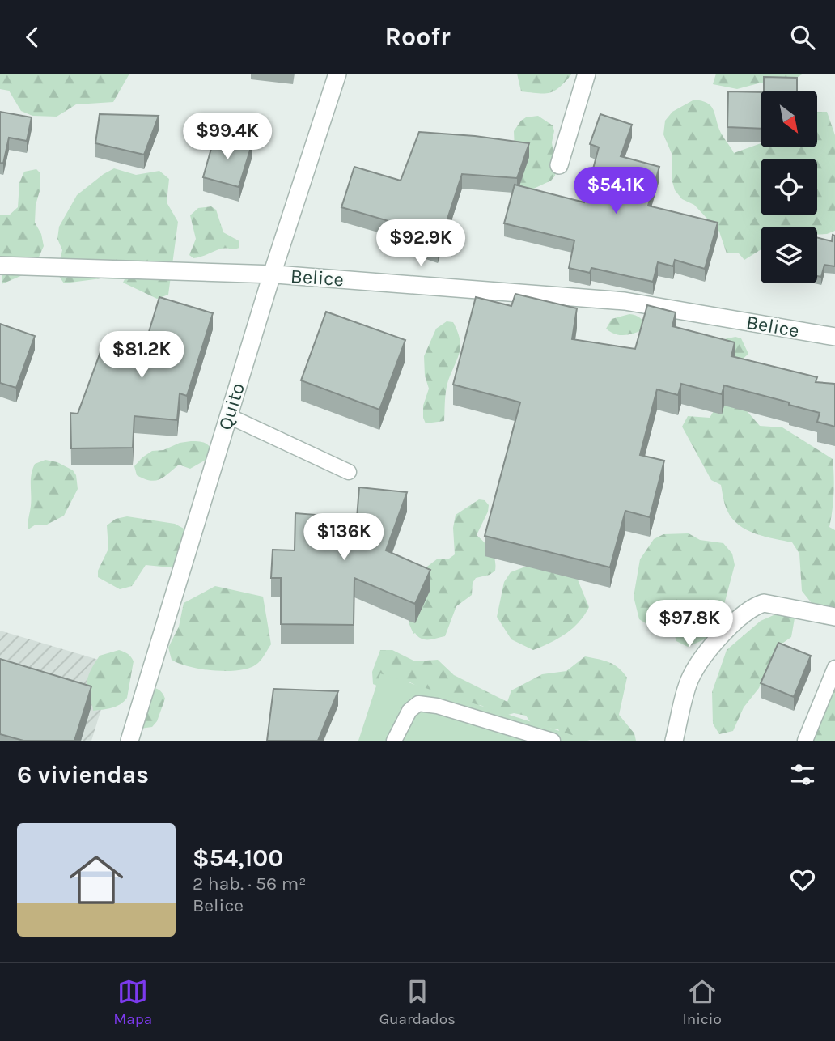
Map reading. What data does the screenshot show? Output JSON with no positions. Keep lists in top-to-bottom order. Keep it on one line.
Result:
{"streets":{"street":["Belice","Quito"]},"crossings":[["Belice","Quito"]],"north":"bottom right","page":{"header":"Roofr","price":["$99.4K","$54.1K","$92.9K","$81.2K","$136K","$97.8K"],"heading":"6 viviendas","list":[{"name":"$54,100","note":"2 hab. · 56 m² · Belice"}],"tabs":["Mapa","Guardados","Inicio"]}}
